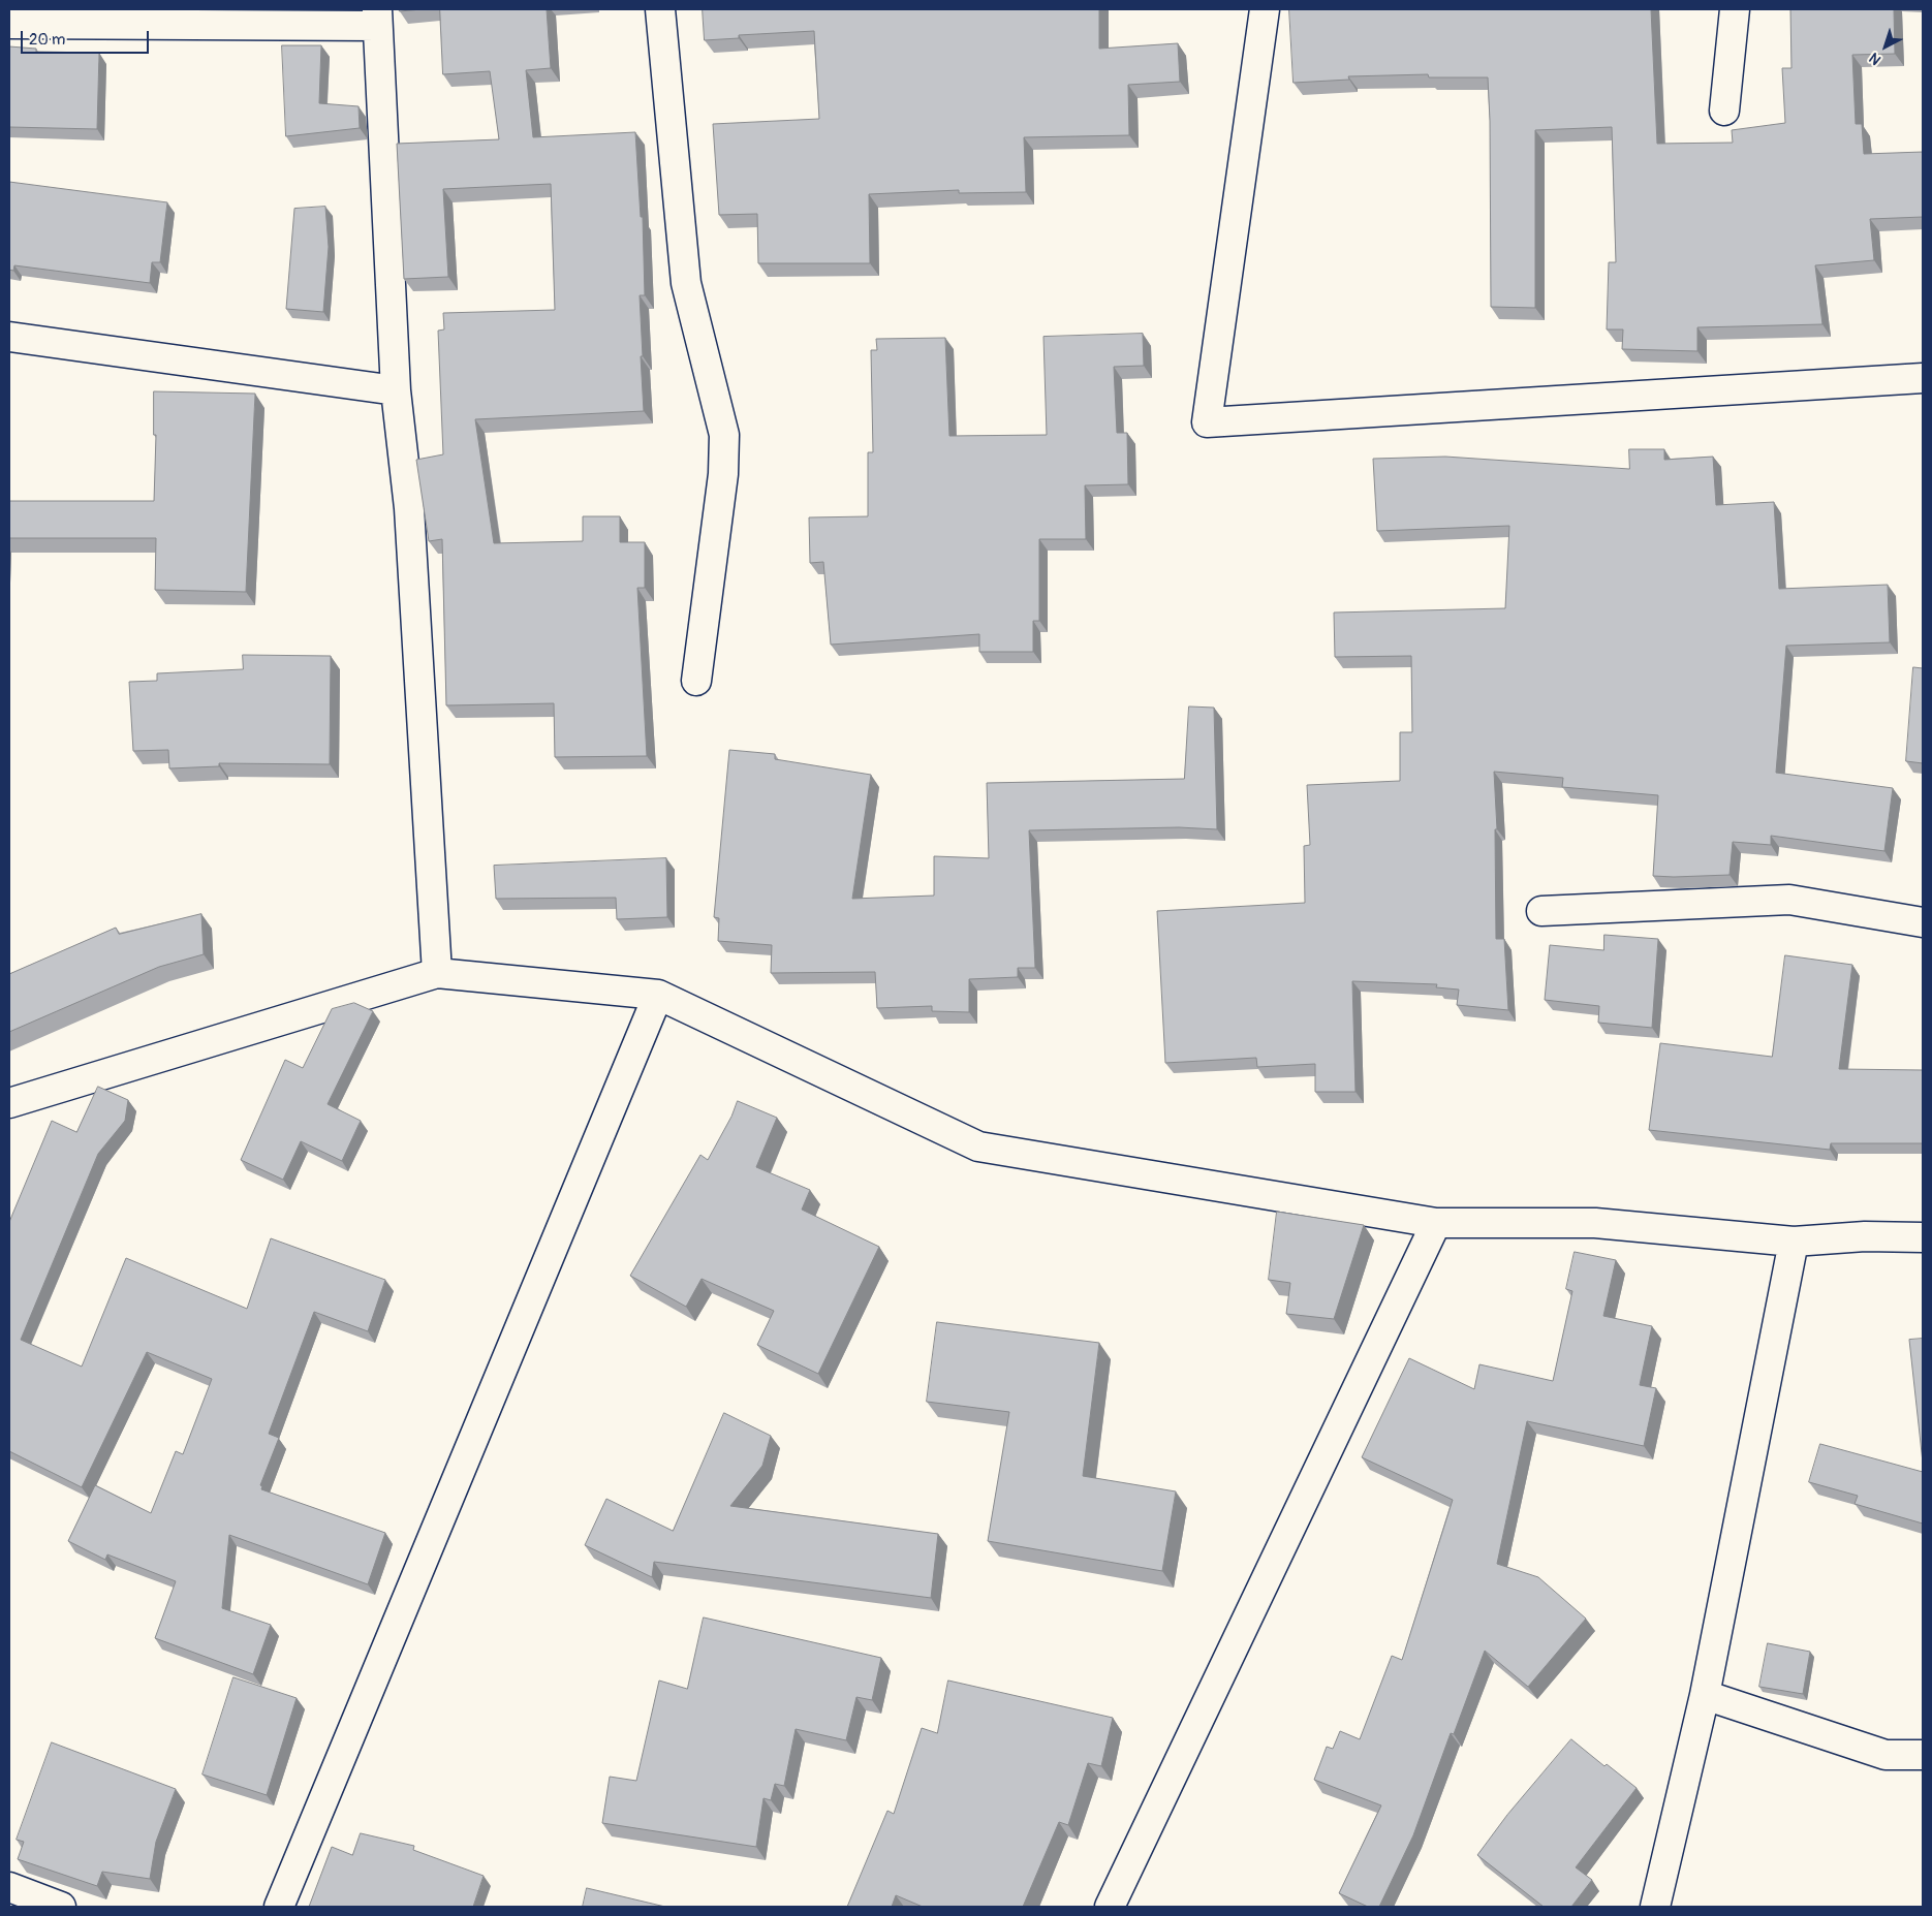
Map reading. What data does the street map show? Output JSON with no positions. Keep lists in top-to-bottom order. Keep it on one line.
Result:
{"scale_bar":"20 m","north":"bottom left"}
